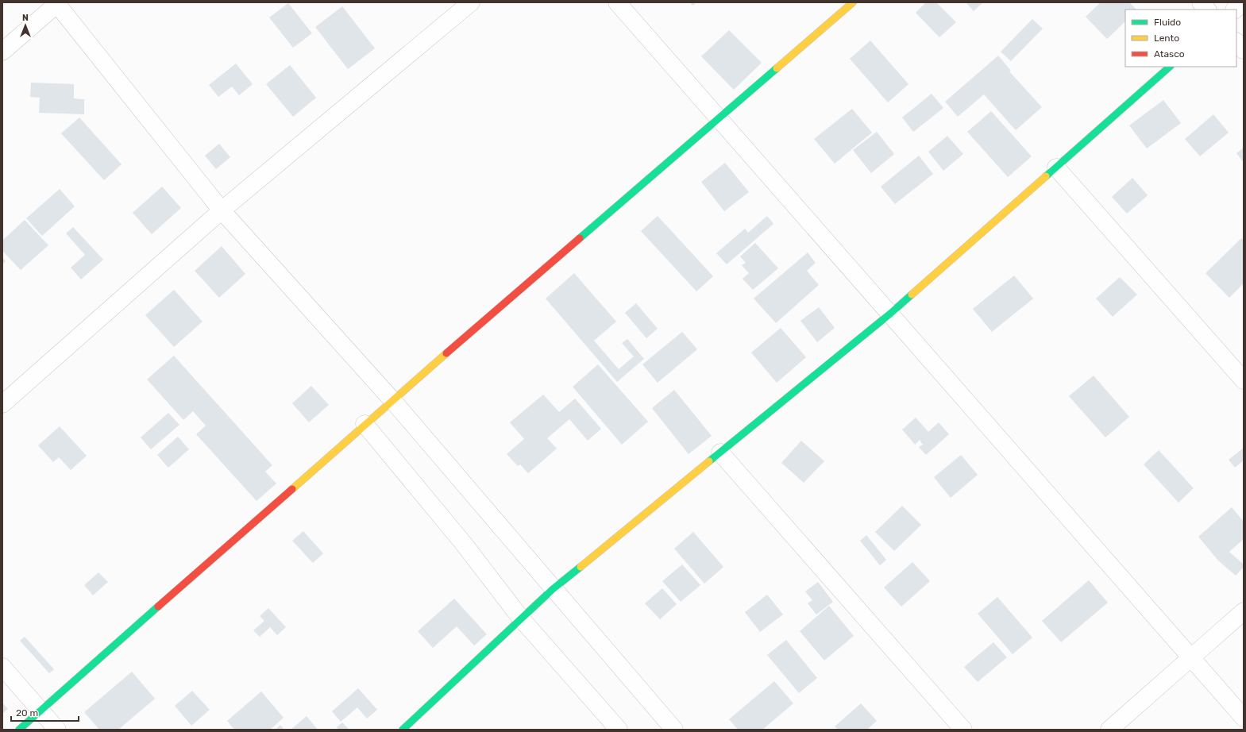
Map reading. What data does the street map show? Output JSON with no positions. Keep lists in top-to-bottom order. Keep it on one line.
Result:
{"legend":["Fluido","Lento","Atasco"],"scale_bar":"20 m","north":"top"}
